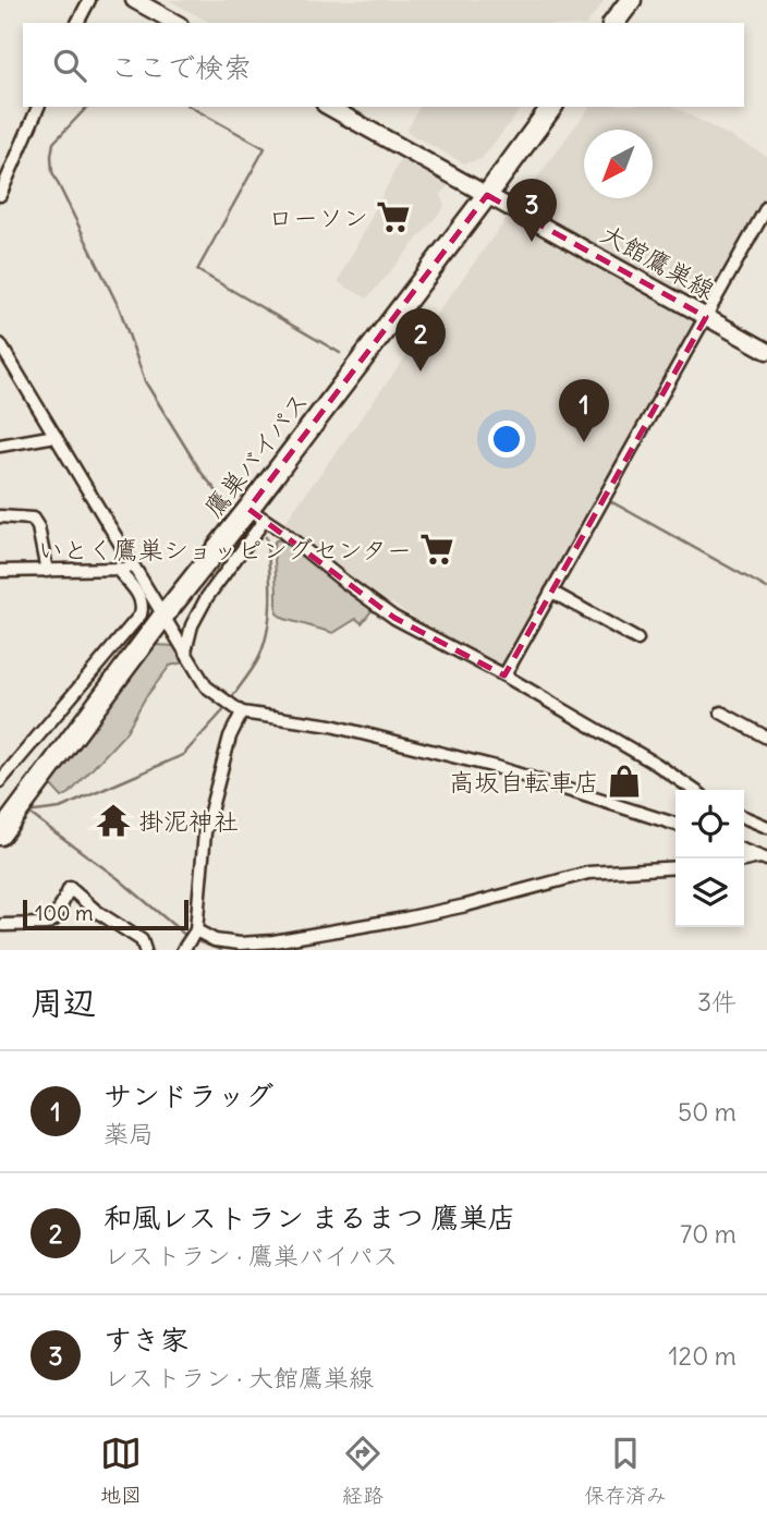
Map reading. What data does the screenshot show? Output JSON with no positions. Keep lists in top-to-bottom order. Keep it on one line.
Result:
{"streets":{"highway":["鷹巣バイパス"],"main road":["大館鷹巣線"]},"crossings":[["大館鷹巣線","鷹巣バイパス"]],"places":{"supermarket":["ローソン","いとく鷹巣ショッピングセンター"],"shop":["高坂自転車店"],"temple":["掛泥神社"]},"scale_bar":"100 m","north":"bottom left","page":{"search":"ここで検索","pins":["3","2","1"],"scale":"100 m","heading":["周辺","3件"],"list":[{"mark":"1","name":"サンドラッグ","note":"薬局","value":"50 m"},{"mark":"2","name":"和風レストラン まるまつ 鷹巣店","note":"レストラン · 鷹巣バイパス","value":"70 m"},{"mark":"3","name":"すき家","note":"レストラン · 大館鷹巣線","value":"120 m"}],"nav":["地図","経路","保存済み"]}}
